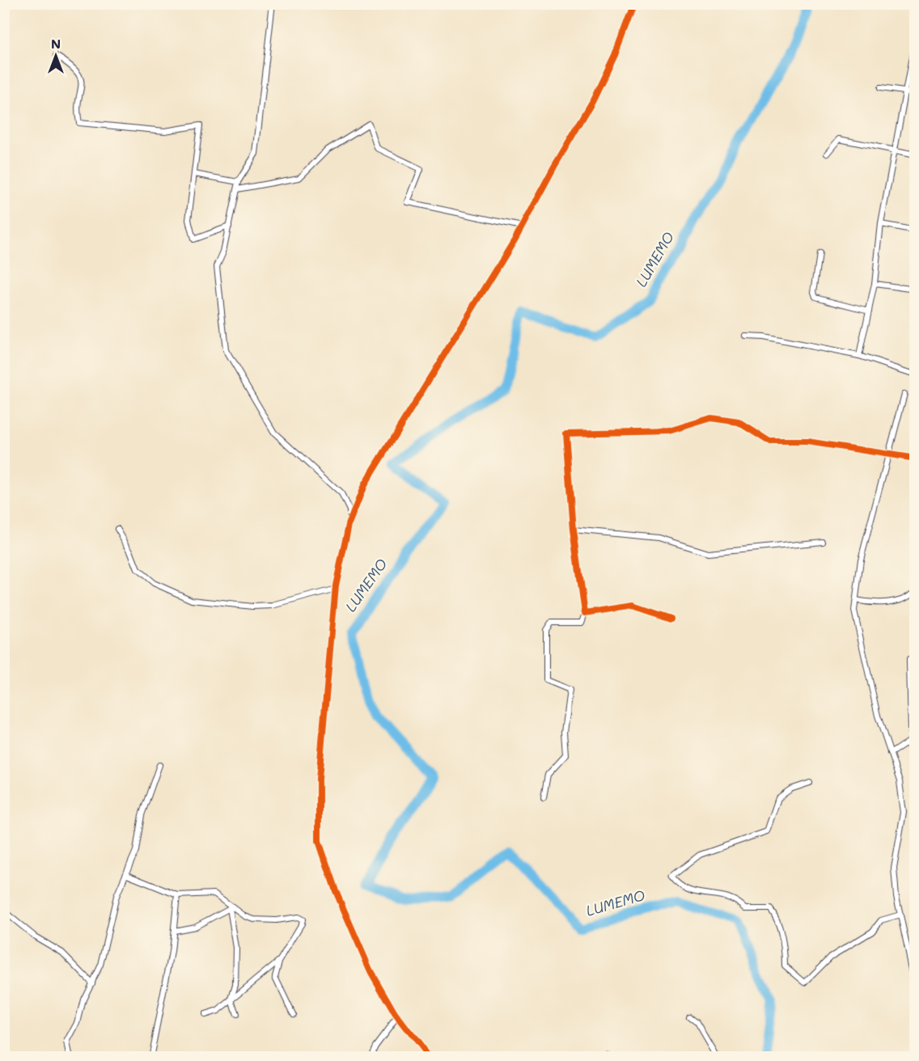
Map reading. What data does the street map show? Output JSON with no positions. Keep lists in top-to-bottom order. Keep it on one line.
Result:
{"water":["LUMEMO"],"north":"top"}
